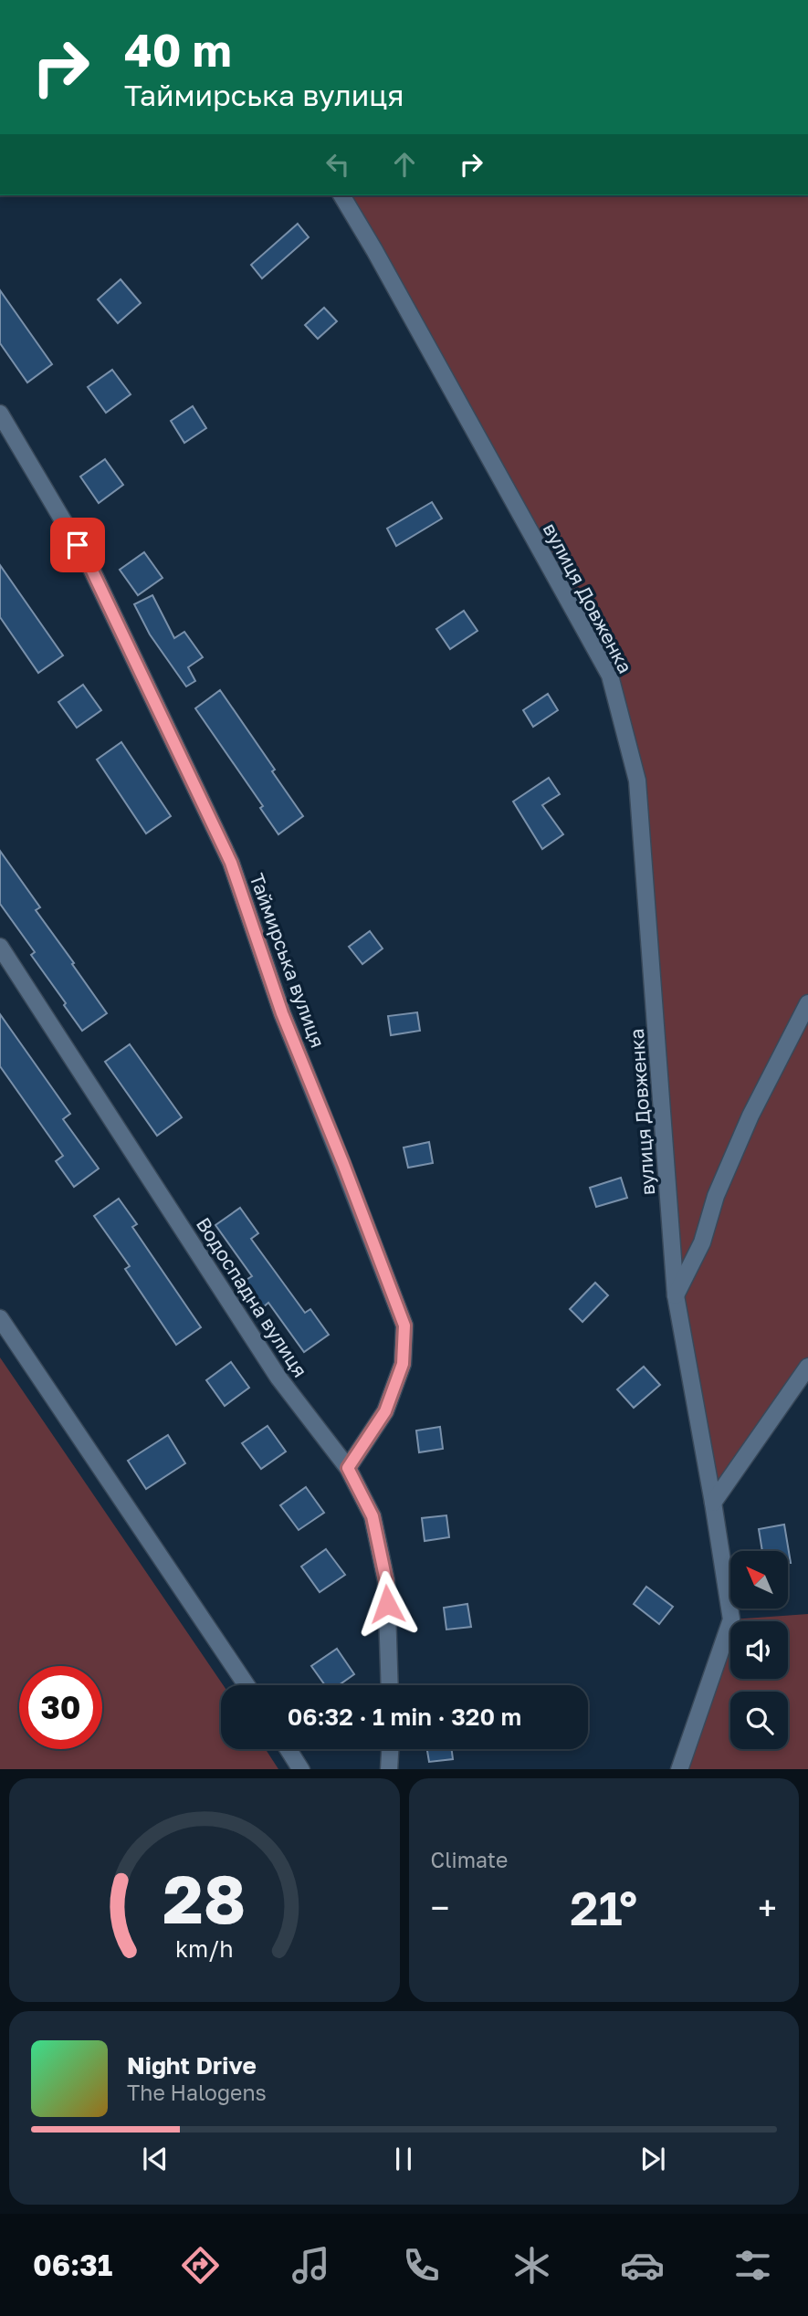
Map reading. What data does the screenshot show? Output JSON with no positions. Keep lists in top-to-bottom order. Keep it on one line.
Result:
{"streets":{"street":["вулиця Довженка","Таймирська вулиця","Водоспадна вулиця"]},"crossings":[["Таймирська вулиця","Водоспадна вулиця"]],"north":"top left","page":{"turn":["40 m","Таймирська вулиця"],"limit":"30","trip":"06:32 · 1 min · 320 m","tile":"Climate","heat":["−","21°","+"],"song":["Night Drive","The Halogens"],"tabs":"06:31","gauge":["28","km/h"]}}
